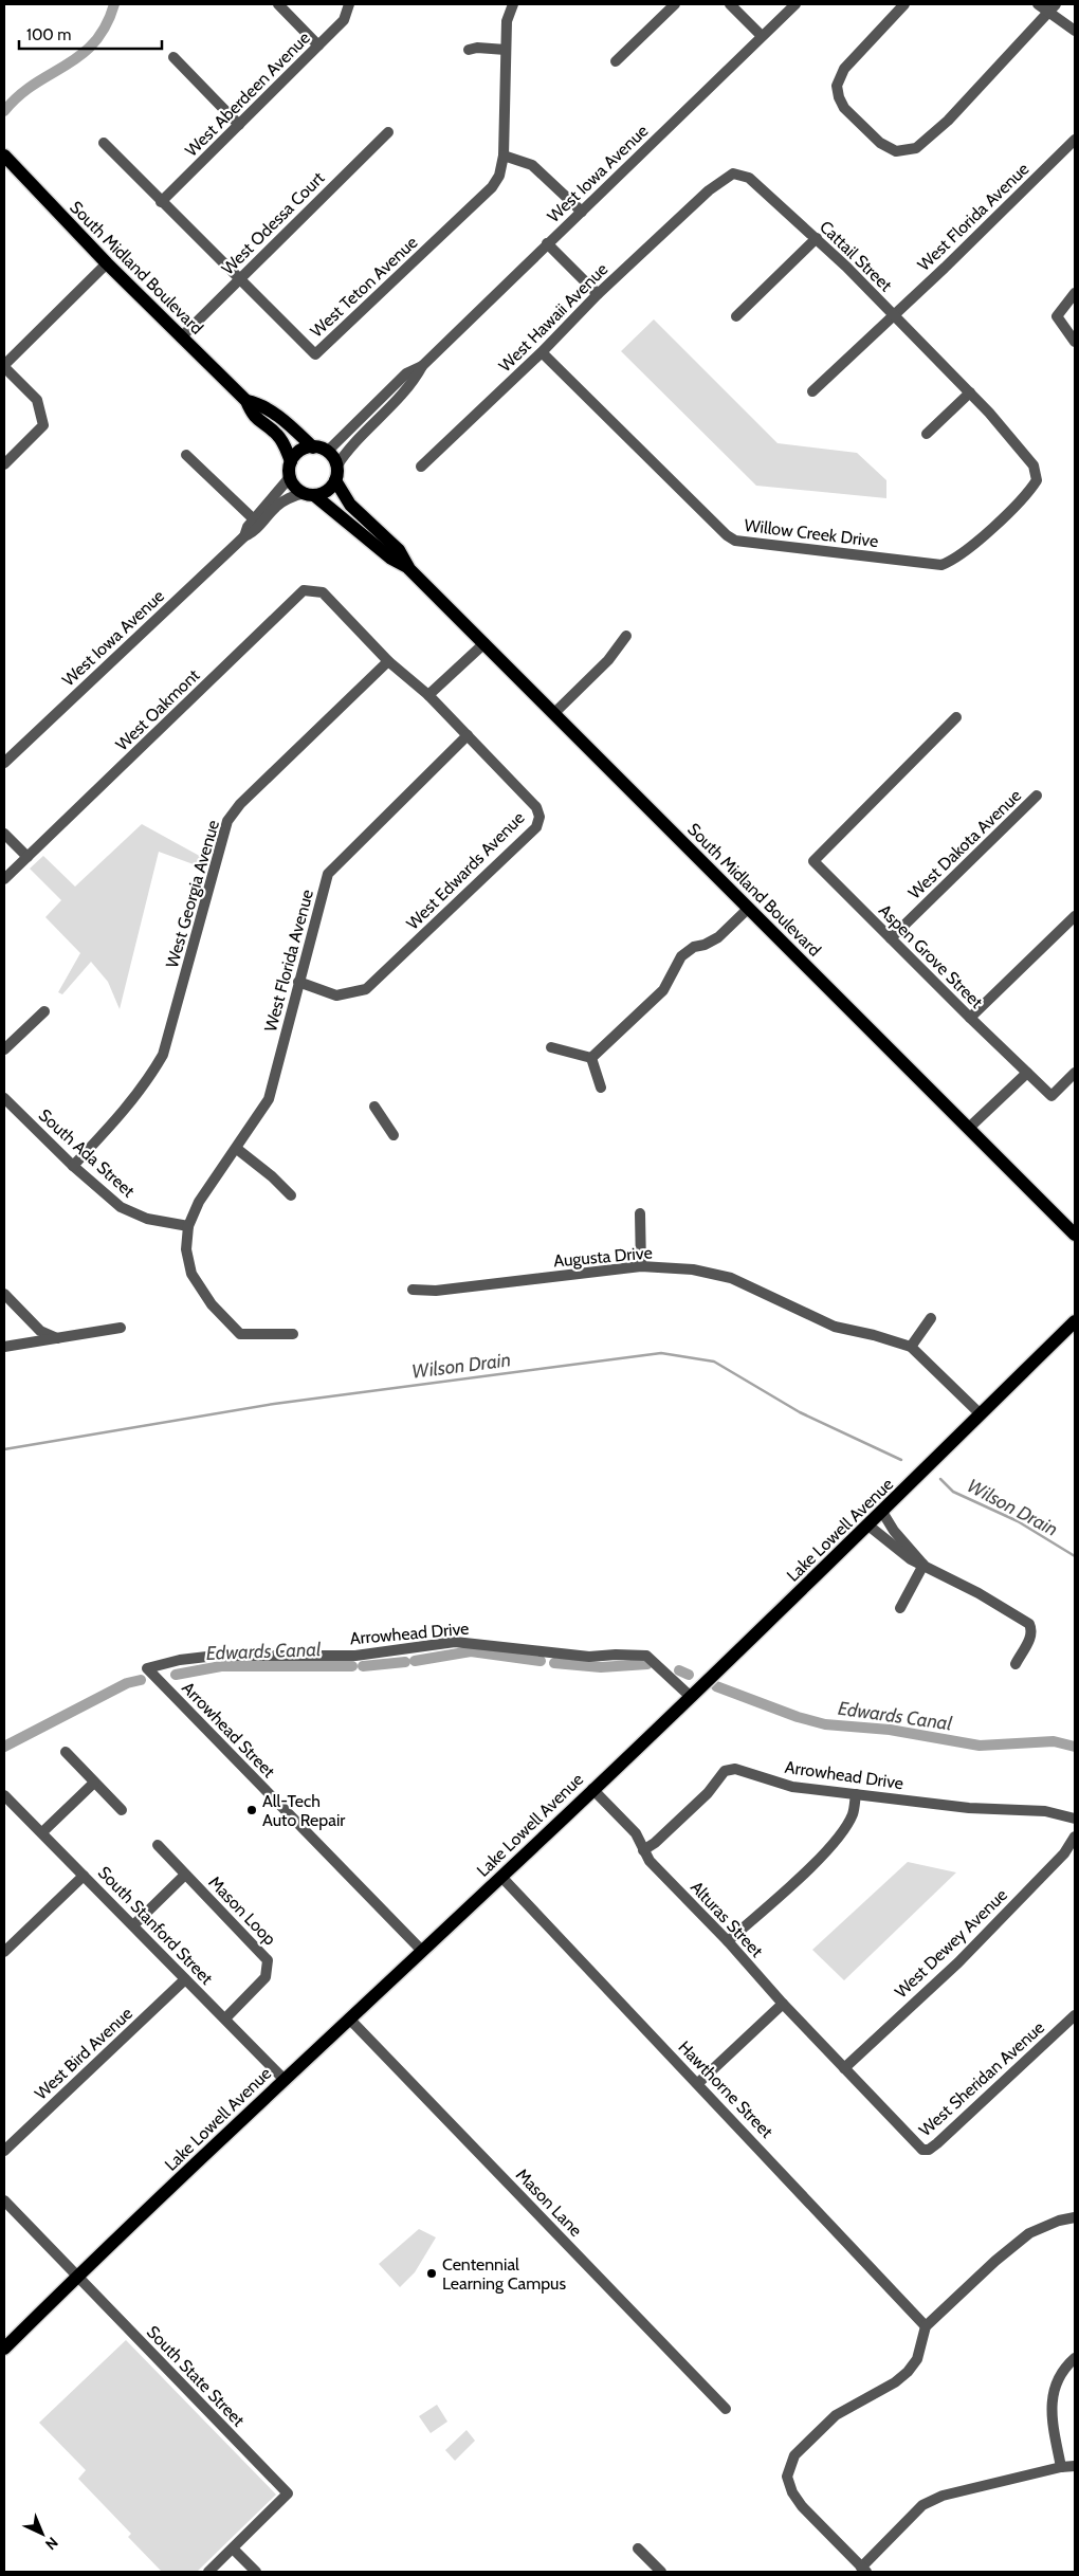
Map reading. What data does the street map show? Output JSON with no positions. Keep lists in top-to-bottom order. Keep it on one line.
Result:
{"streets":{"main road":["South Midland Boulevard","Lake Lowell Avenue"],"street":["West Aberdeen Avenue","West Iowa Avenue","West Florida Avenue","West Odessa Court","Cattail Street","West Teton Avenue","West Hawaii Avenue","Willow Creek Drive","West Oakmont","West Dakota Avenue","West Edwards Avenue","West Georgia Avenue","Aspen Grove Street","South Ada Street","Augusta Drive","Arrowhead Drive","Arrowhead Street","Mason Loop","Alturas Street","South Stanford Street","West Dewey Avenue","West Bird Avenue","West Sheridan Avenue","Hawthorne Street","Mason Lane","South State Street"]},"crossings":[["West Aberdeen Avenue","West Teton Avenue"],["West Iowa Avenue","South Midland Boulevard"],["West Florida Avenue","Cattail Street"],["West Florida Avenue","West Edwards Avenue"],["West Florida Avenue","South Ada Street"],["West Odessa Court","South Midland Boulevard"],["West Odessa Court","West Teton Avenue"],["Cattail Street","West Hawaii Avenue"],["Cattail Street","Willow Creek Drive"],["West Hawaii Avenue","Willow Creek Drive"],["West Oakmont","West Edwards Avenue"],["West Dakota Avenue","Aspen Grove Street"],["West Edwards Avenue","West Georgia Avenue"],["West Georgia Avenue","South Ada Street"],["Augusta Drive","Lake Lowell Avenue"],["Lake Lowell Avenue","Arrowhead Drive"],["Lake Lowell Avenue","Arrowhead Street"],["Lake Lowell Avenue","Alturas Street"],["Lake Lowell Avenue","South Stanford Street"],["Lake Lowell Avenue","Hawthorne Street"],["Lake Lowell Avenue","Mason Lane"],["Lake Lowell Avenue","South State Street"],["Arrowhead Drive","Arrowhead Street"],["Arrowhead Drive","Alturas Street"],["Mason Loop","South Stanford Street"],["Alturas Street","West Dewey Avenue"],["Alturas Street","West Sheridan Avenue"],["South Stanford Street","West Bird Avenue"],["West Dewey Avenue","West Sheridan Avenue"]],"water":["Wilson Drain","Edwards Canal"],"places":["All-Tech Auto Repair","Centennial Learning Campus"],"scale_bar":"100 m","north":"bottom right"}
